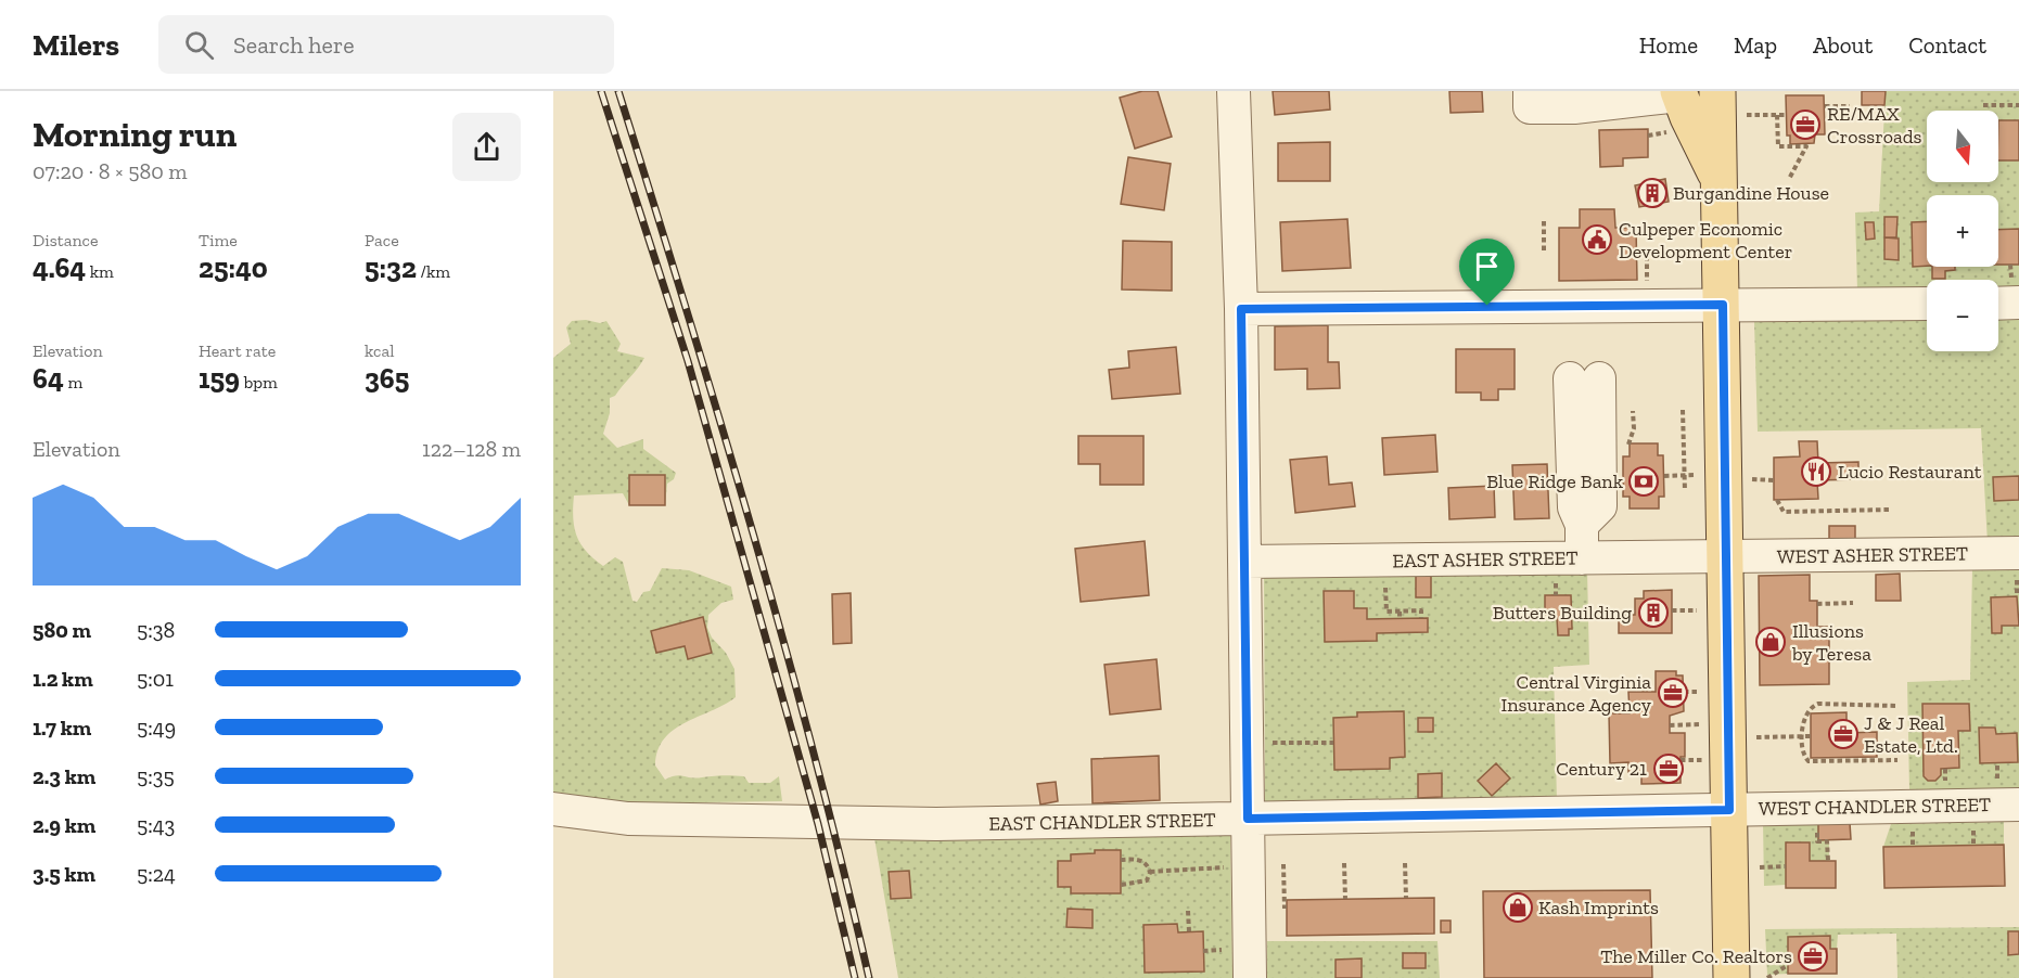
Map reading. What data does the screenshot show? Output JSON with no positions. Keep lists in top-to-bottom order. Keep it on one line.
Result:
{"streets":{"street":["WEST ASHER STREET","EAST ASHER STREET","WEST CHANDLER STREET","EAST CHANDLER STREET"]},"crossings":[["WEST ASHER STREET","EAST ASHER STREET"],["WEST CHANDLER STREET","EAST CHANDLER STREET"]],"places":{"office":["RE/MAX Crossroads","Central Virginia Insurance Agency","J & J Real Estate, Ltd.","Century 21","The Miller Co. Realtors"],"building":["Burgandine House","Butters Building"],"public building":["Culpeper Economic Development Center"],"restaurant":["Lucio Restaurant"],"bank":["Blue Ridge Bank"],"shop":["Illusions by Teresa","Kash Imprints"]},"north":"bottom","page":{"header":"Milers","search":"Search here","nav":["Home","Map","About","Contact"],"heading":["Morning run","07:20 · 8 × 580 m"],"map_buttons":["+","−"],"stats":[["Distance","4.64 km"],["Time","25:40"],["Pace","5:32 /km"],["Elevation","64 m"],["Heart rate","159 bpm"],["kcal","365"]],"chart":["Elevation","122–128 m"],"list":[{"name":"580 m","note":"5:38"},{"name":"1.2 km","note":"5:01"},{"name":"1.7 km","note":"5:49"},{"name":"2.3 km","note":"5:35"},{"name":"2.9 km","note":"5:43"},{"name":"3.5 km","note":"5:24"}]}}
